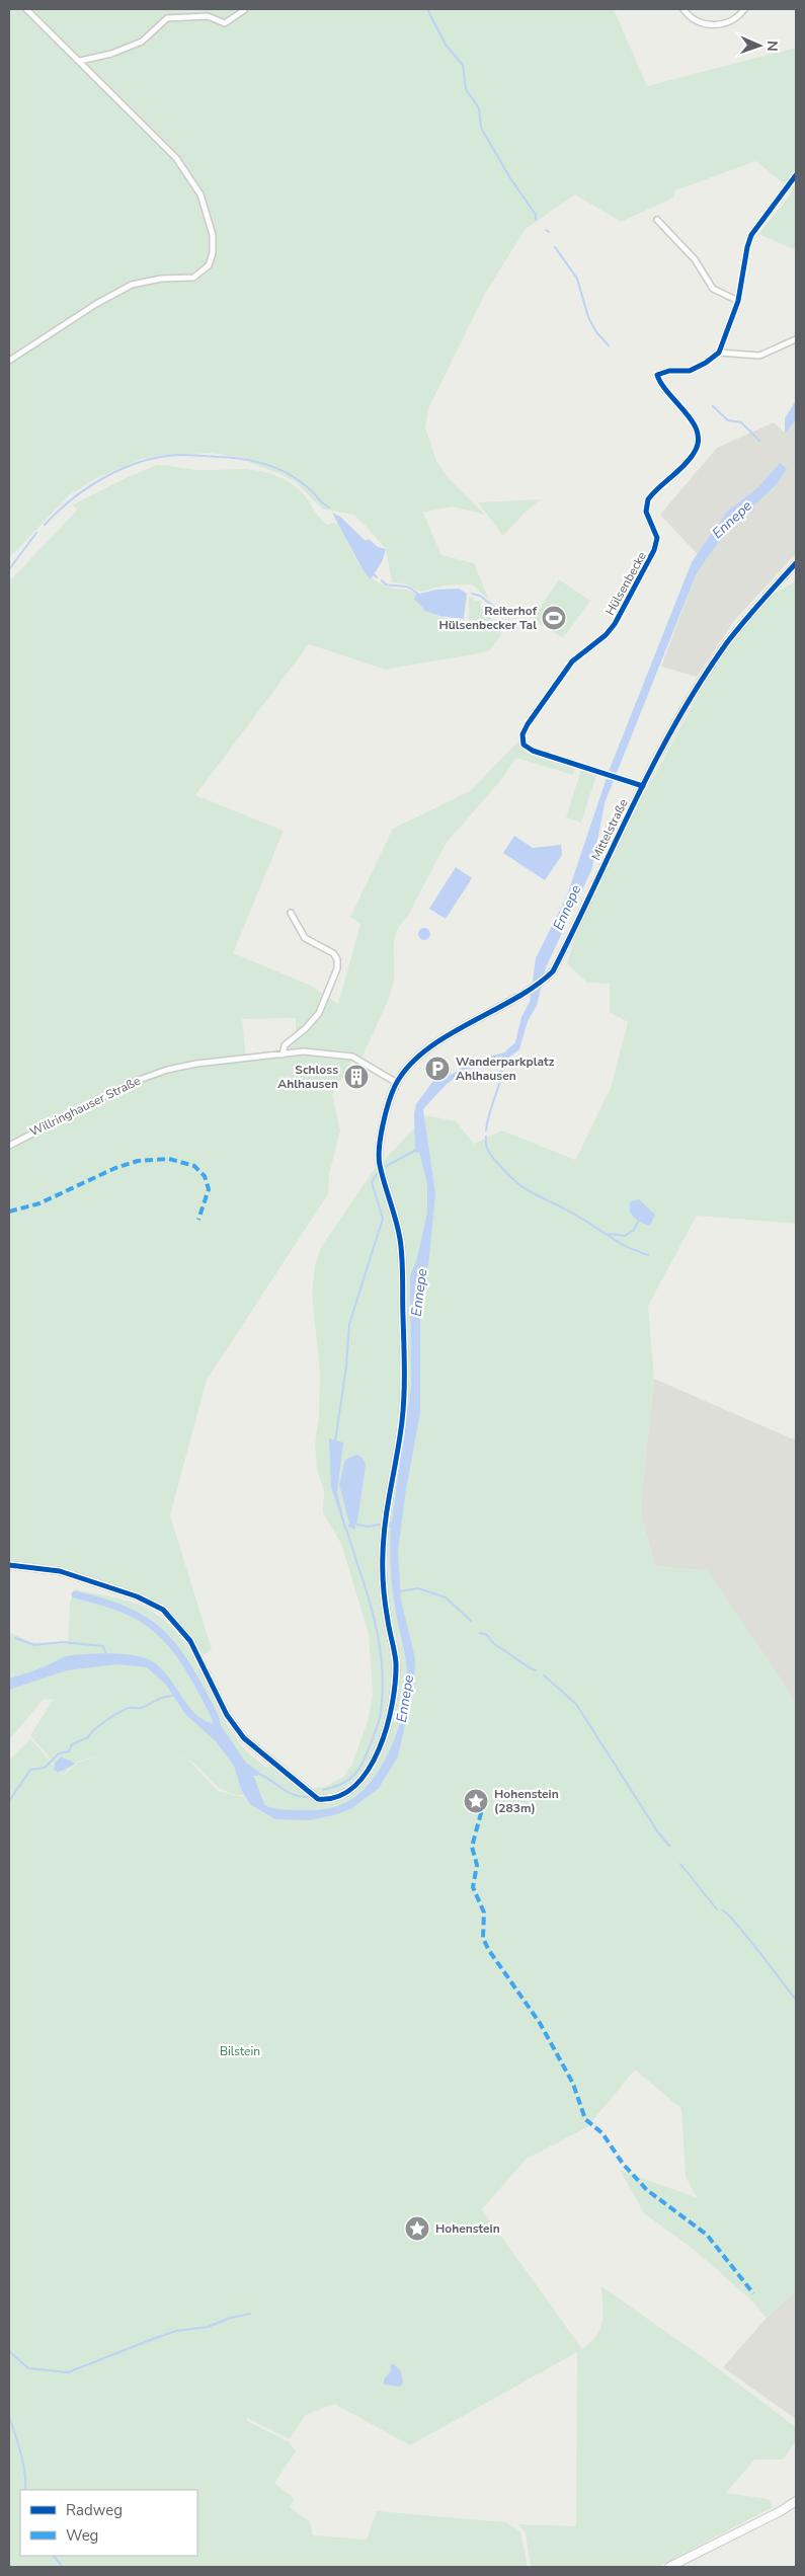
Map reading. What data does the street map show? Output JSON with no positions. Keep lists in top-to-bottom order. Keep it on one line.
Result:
{"streets":{"street":["Hülsenbecke","Mittelstraße","Willringhauser Straße"]},"crossings":[["Hülsenbecke","Mittelstraße"],["Mittelstraße","Willringhauser Straße"]],"water":["Ennepe"],"parks":["Bilstein"],"places":{"sports":["Reiterhof Hülsenbecker Tal"],"parking":["Wanderparkplatz Ahlhausen"],"building":["Schloss Ahlhausen"],"place":["Hohenstein (283m)","Hohenstein"]},"legend":["Radweg","Weg"],"north":"right"}
